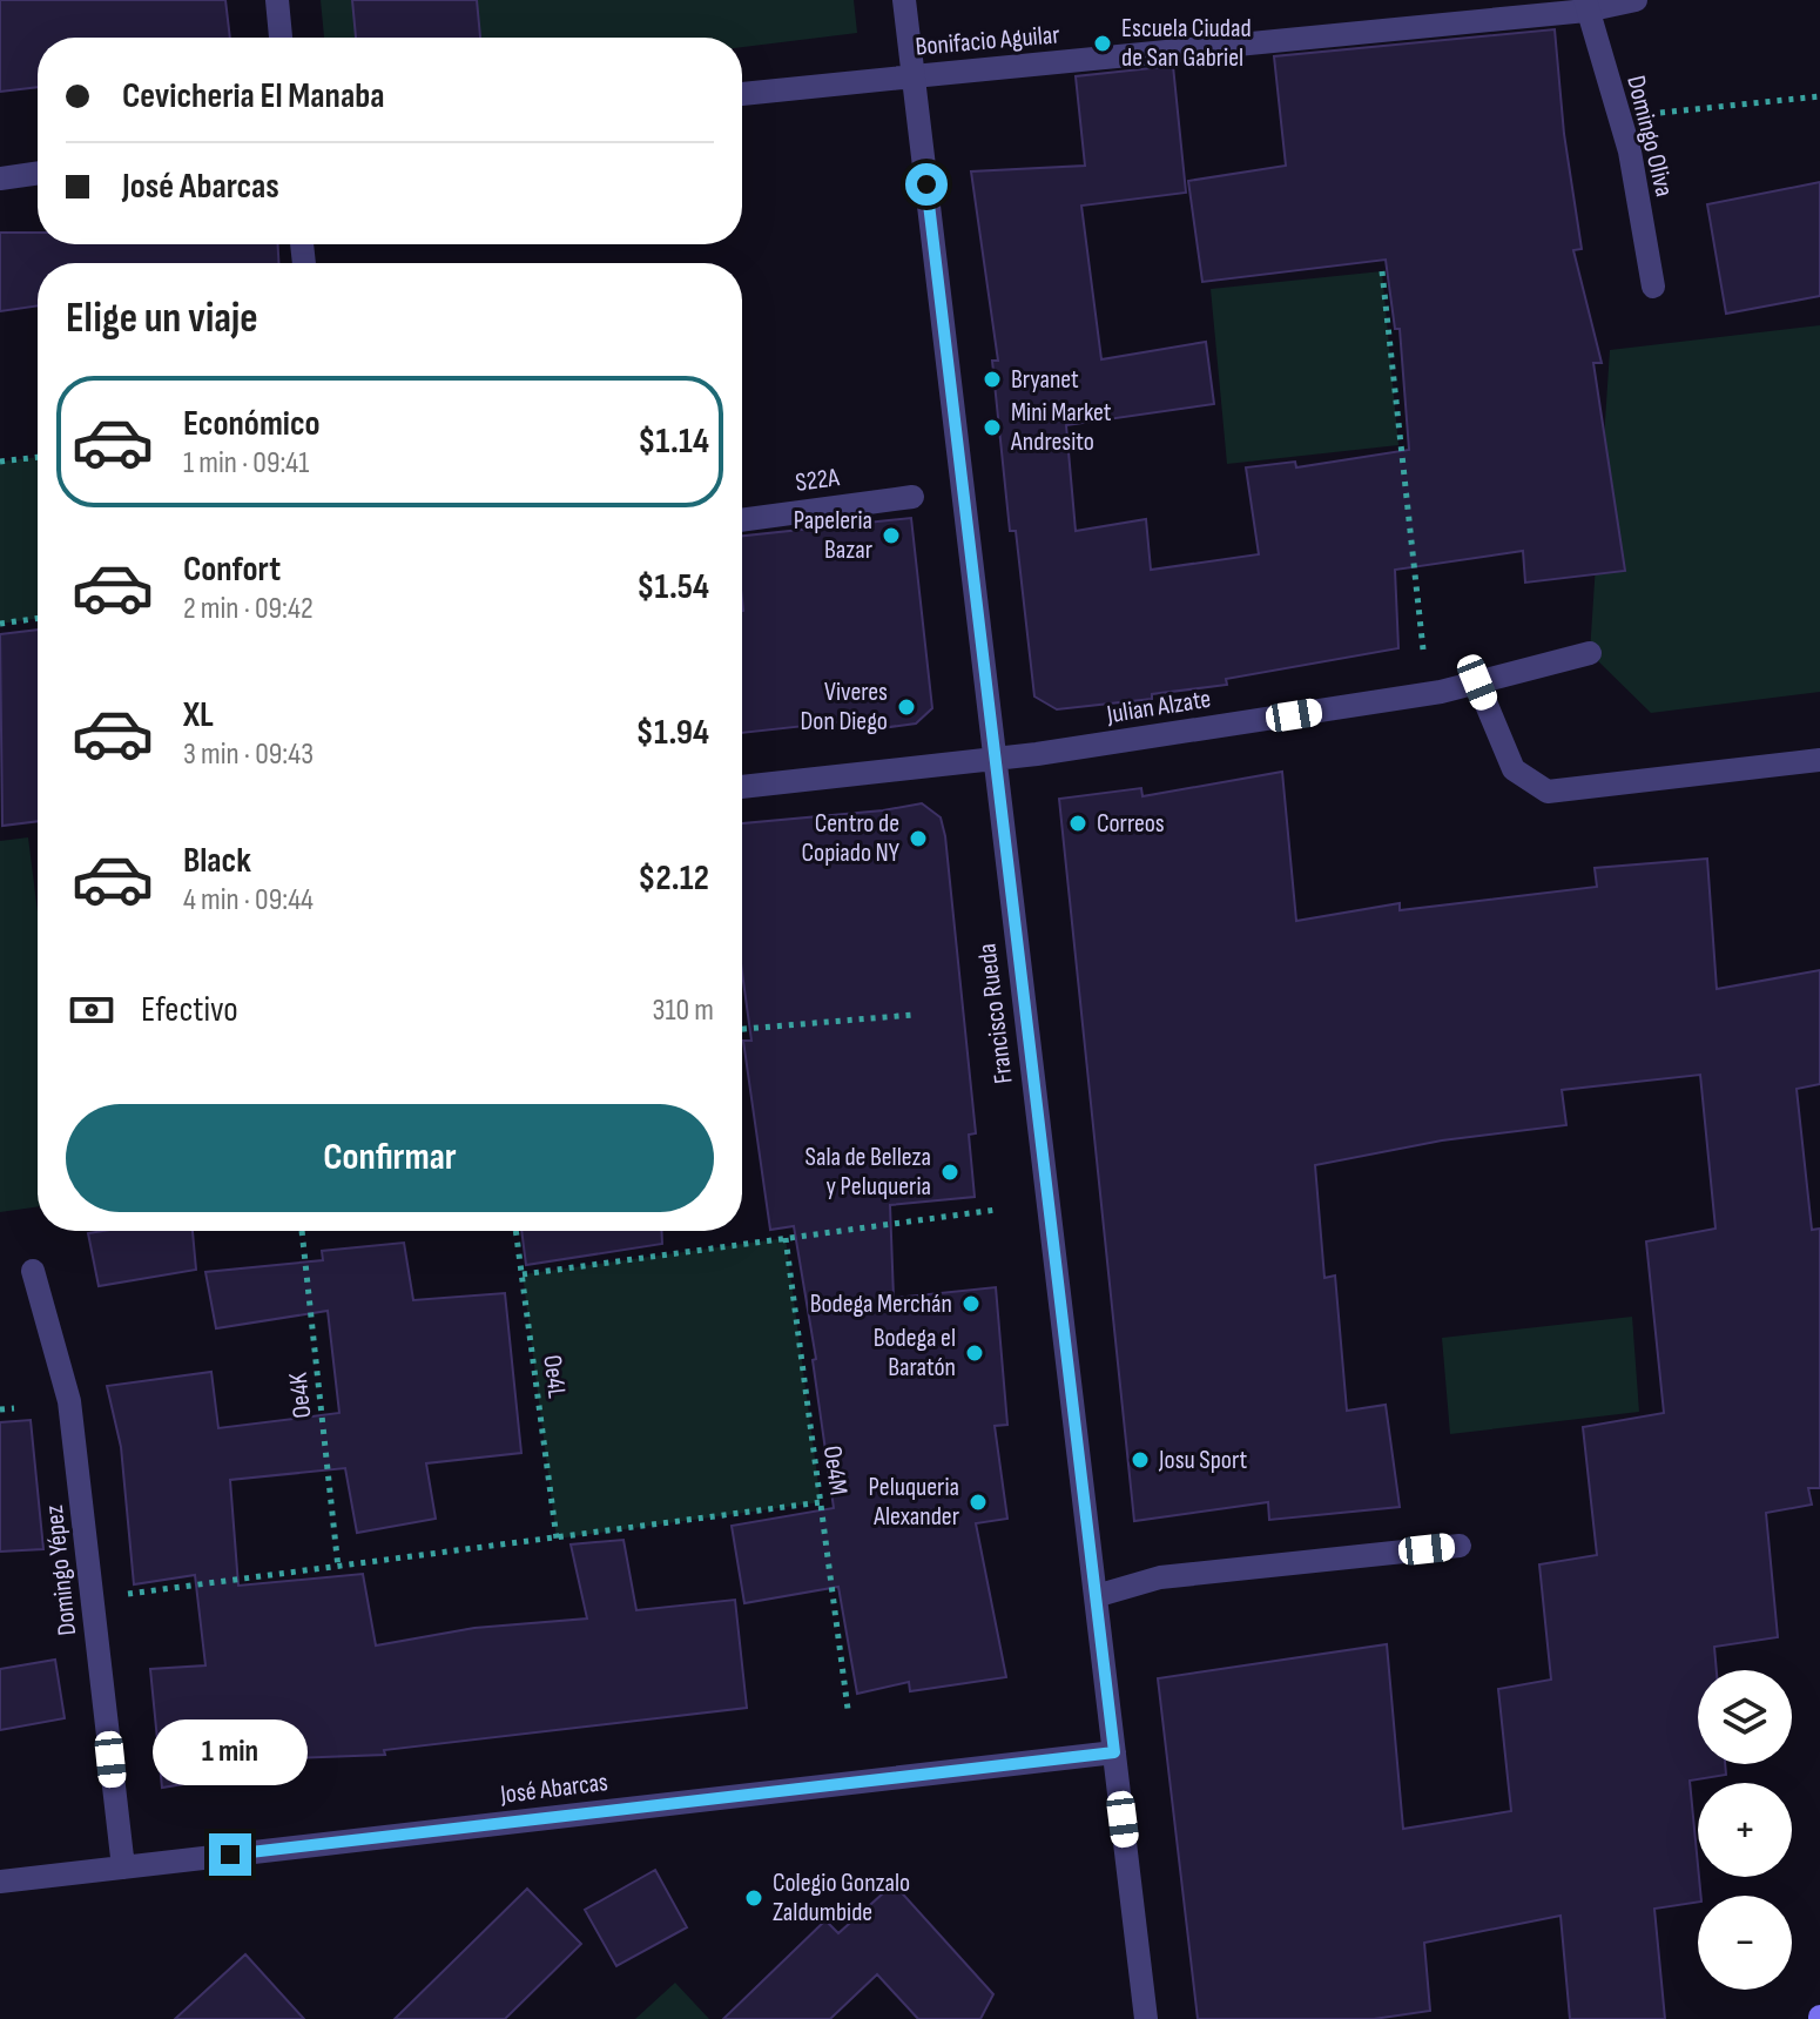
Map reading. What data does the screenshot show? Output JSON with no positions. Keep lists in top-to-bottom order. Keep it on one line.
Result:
{"streets":{"street":["Bonifacio Aguilar","Domingo Oliva","S22A","Julian Alzate","Francisco Rueda","Domingo Yépez","José Abarcas"],"path":["Oe4L","Oe4K","Oe4M"]},"crossings":[["Bonifacio Aguilar","Domingo Oliva"],["Bonifacio Aguilar","Francisco Rueda"],["Julian Alzate","Francisco Rueda"],["Francisco Rueda","José Abarcas"],["Domingo Yépez","José Abarcas"]],"places":["Escuela Ciudad de San Gabriel","Bryanet","Mini Market Andresito","Papeleria Bazar","Viveres Don Diego","Correos","Centro de Copiado NY","Sala de Belleza y Peluqueria","Bodega Merchán","Bodega el Baratón","Josu Sport","Peluqueria Alexander","Colegio Gonzalo Zaldumbide"],"page":{"banner":["Cevicheria El Manaba","José Abarcas"],"heading":"Elige un viaje","list":[{"name":"Económico","note":"1 min · 09:41","value":"$1.14"},{"name":"Confort","note":"2 min · 09:42","value":"$1.54"},{"name":"XL","note":"3 min · 09:43","value":"$1.94"},{"name":"Black","note":"4 min · 09:44","value":"$2.12"}],"pay":["Efectivo","310 m"],"buttons":"Confirmar","map_buttons":["+","−"],"bubble":"1 min"}}
